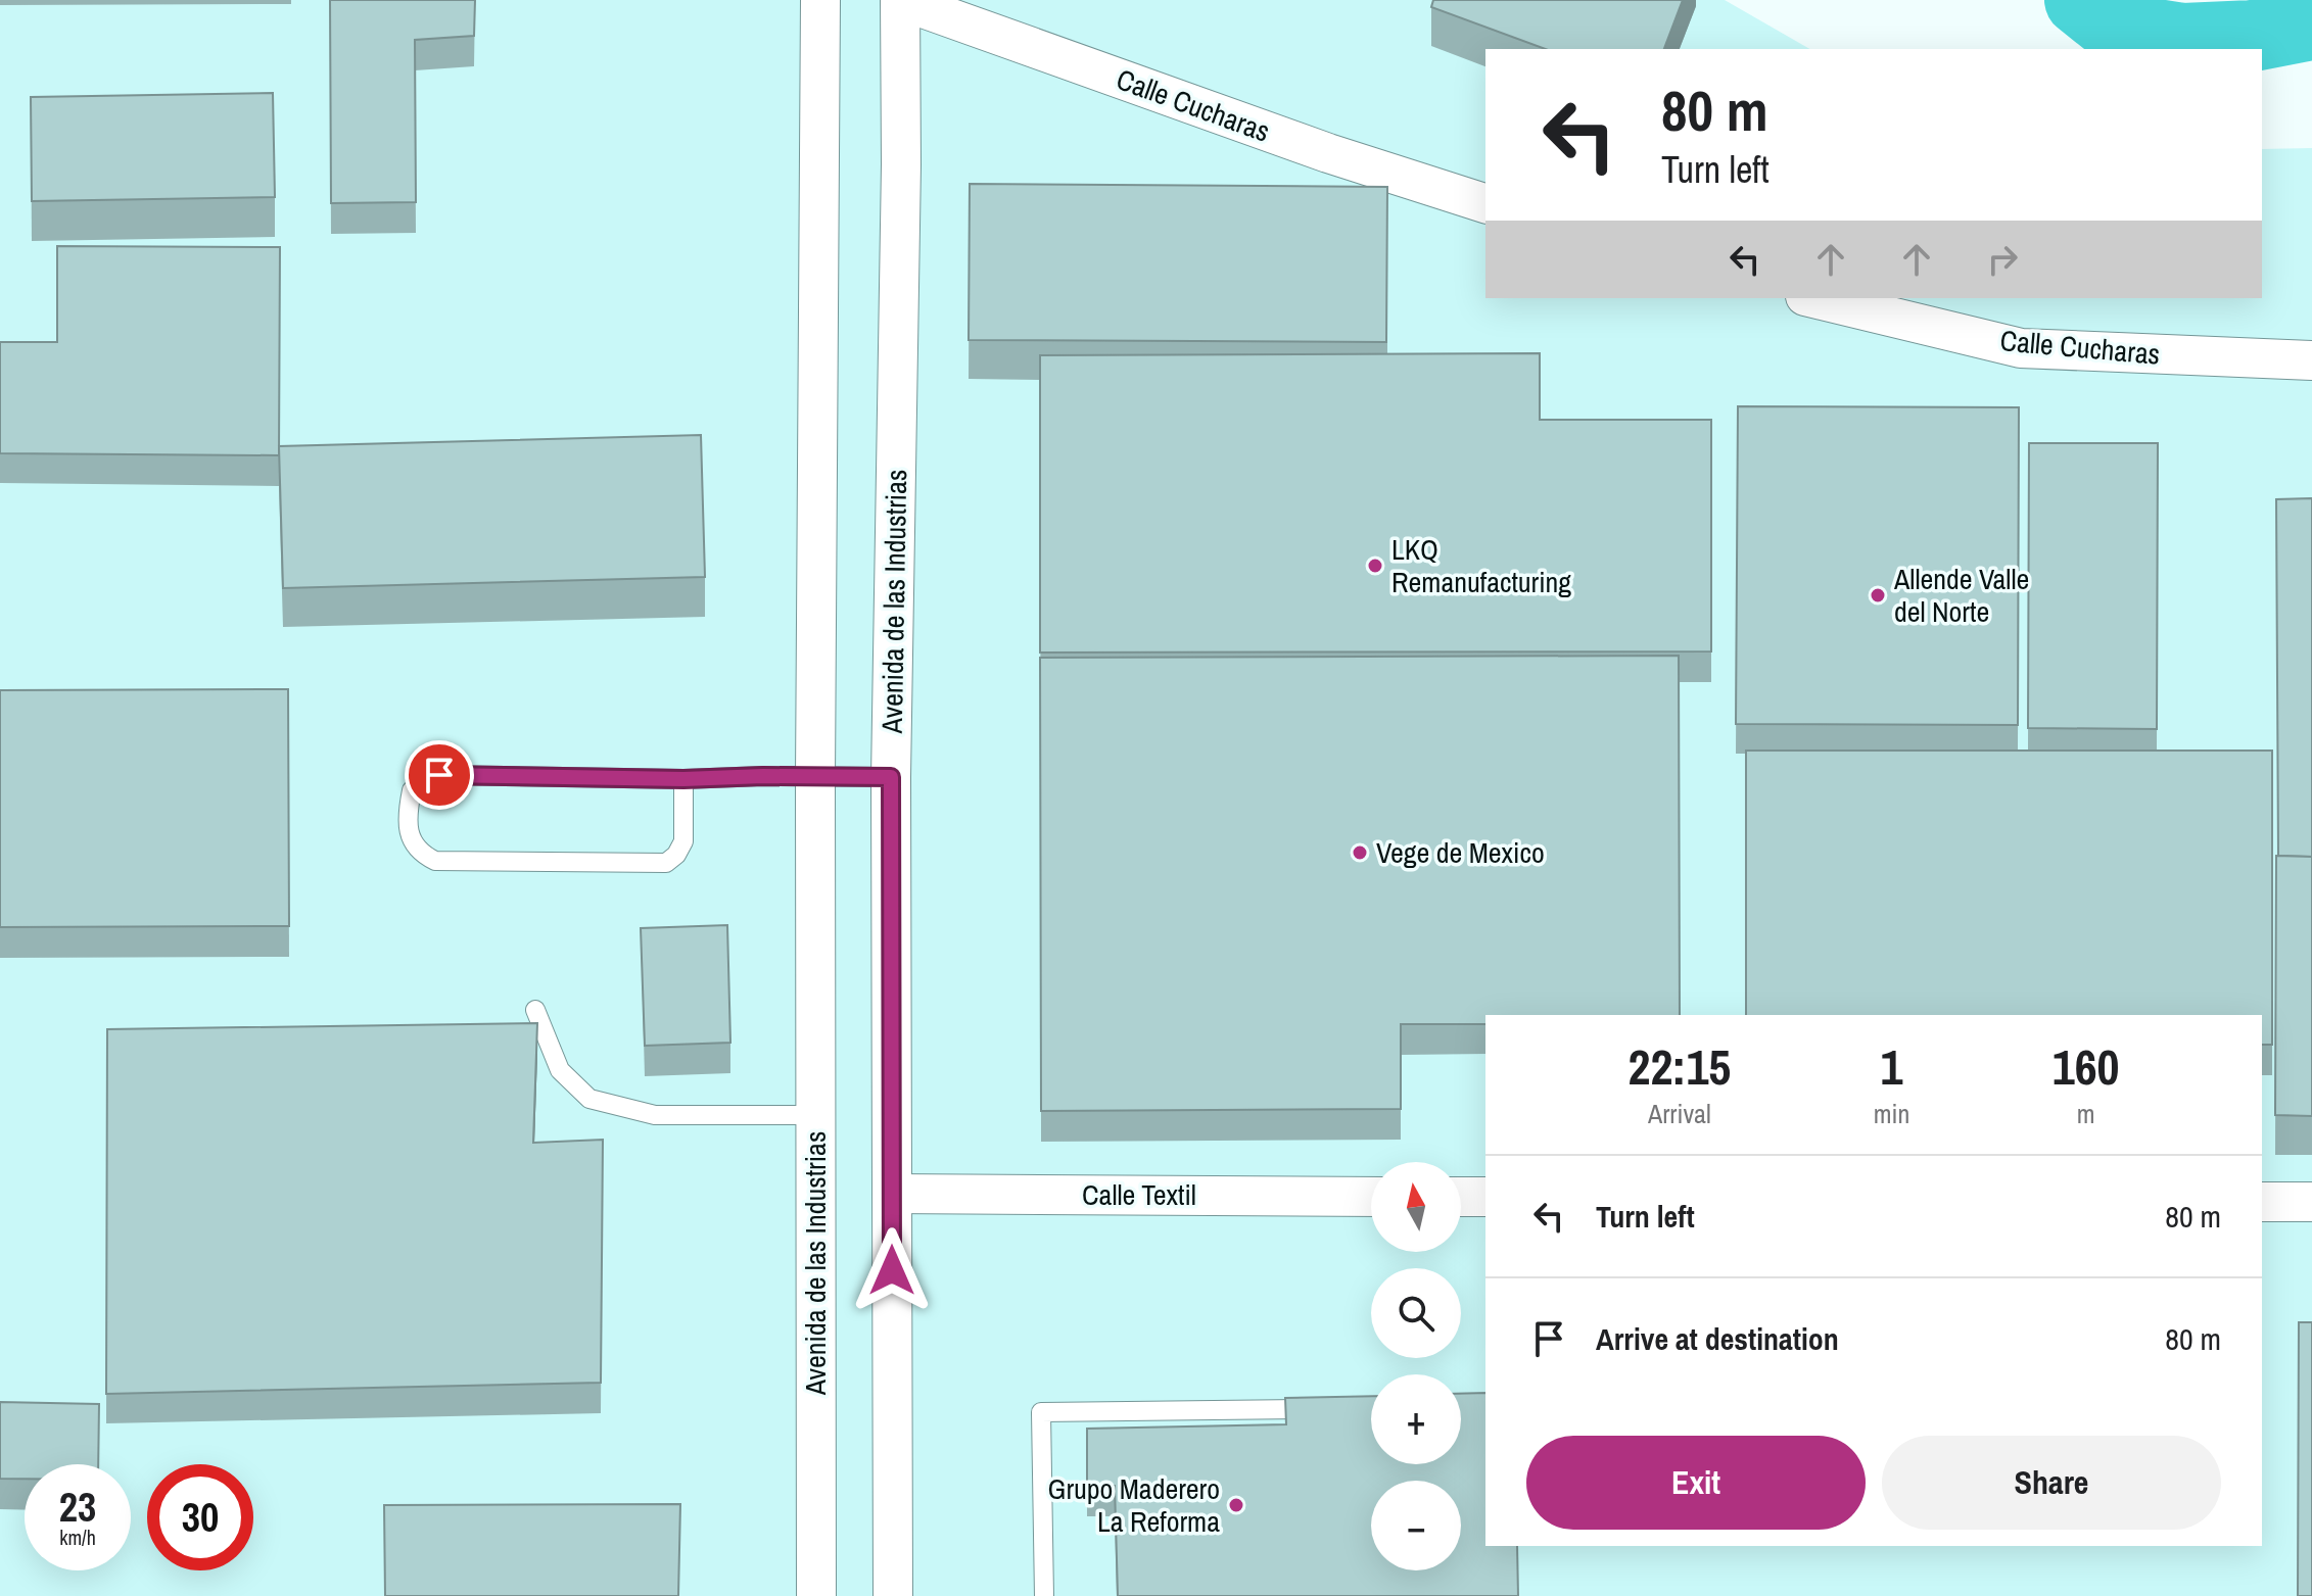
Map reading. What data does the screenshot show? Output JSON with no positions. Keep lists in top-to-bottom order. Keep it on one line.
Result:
{"streets":{"street":["Calle Cucharas","Avenida de las Industrias","Calle Textil"]},"crossings":[["Calle Cucharas","Avenida de las Industrias"],["Avenida de las Industrias","Calle Textil"]],"places":["LKQ Remanufacturing","Allende Valle del Norte","Vege de Mexico","Grupo Maderero La Reforma"],"north":"top","page":{"turn":["80 m","Turn left"],"eta":["22:15","Arrival","1","min","160","m"],"list":[{"name":"Turn left","value":"80 m"},{"name":"Arrive at destination","value":"80 m"}],"map_buttons":["+","−"],"buttons":["Exit","Share"],"speed":"23 km/h","limit":"30"}}
